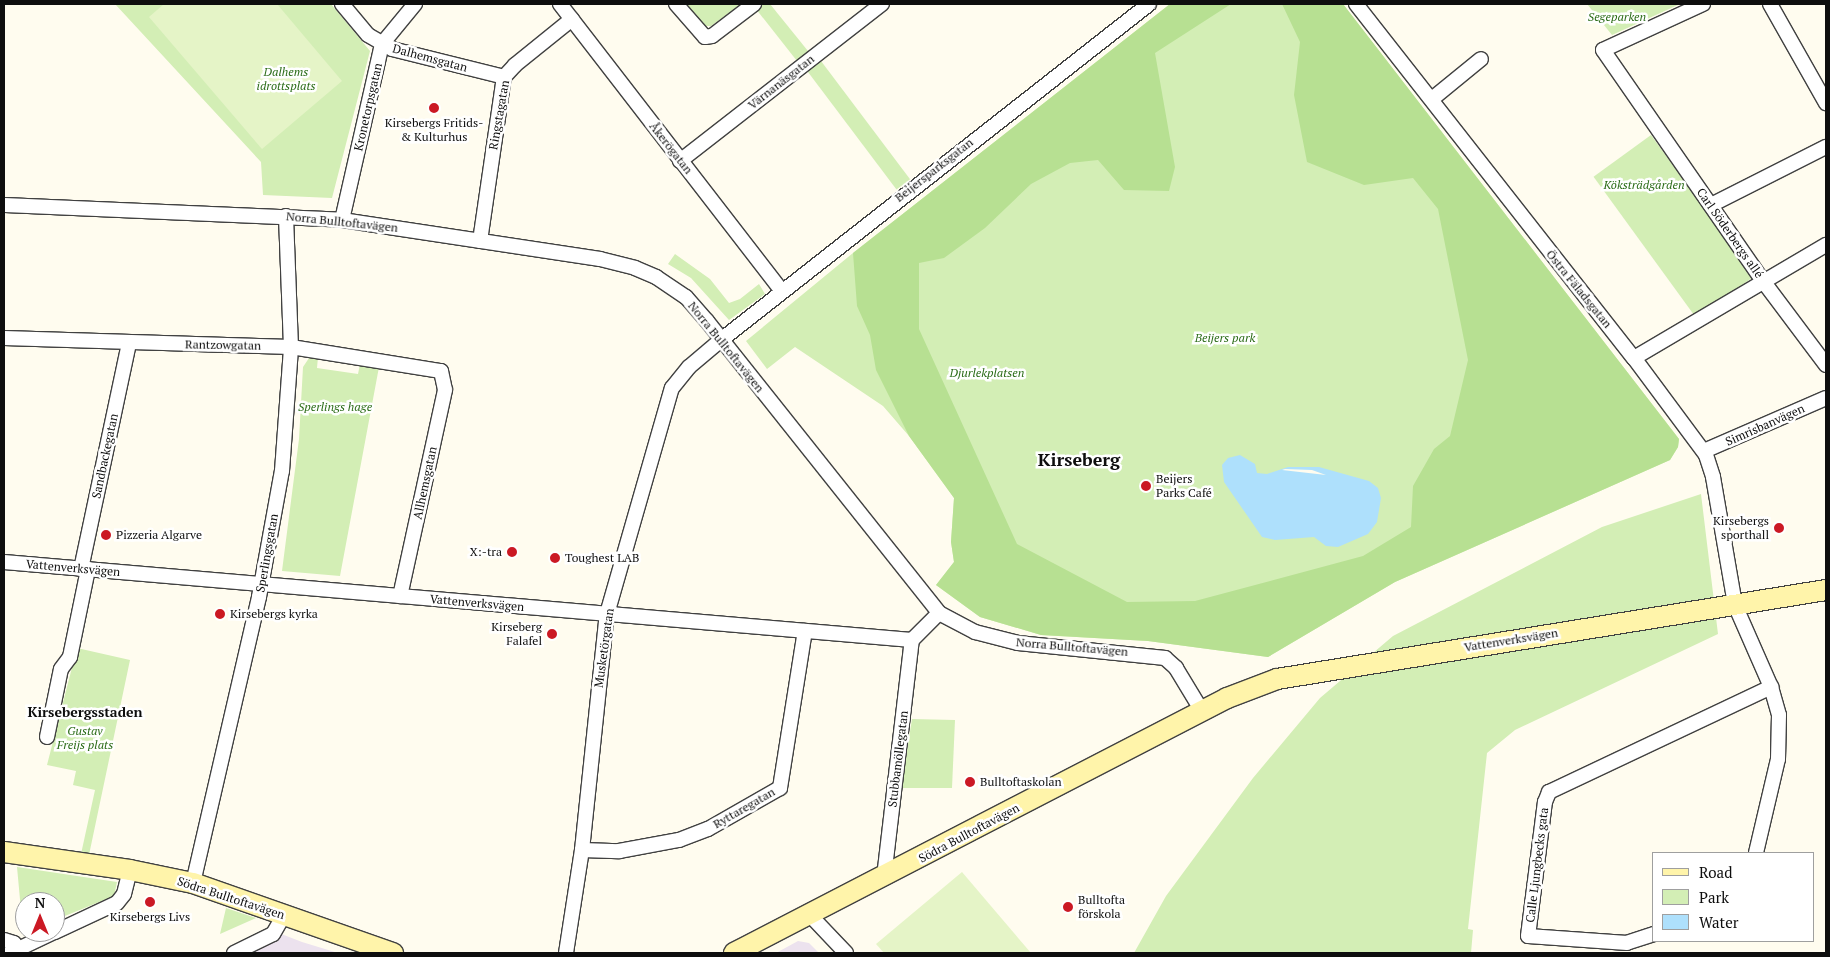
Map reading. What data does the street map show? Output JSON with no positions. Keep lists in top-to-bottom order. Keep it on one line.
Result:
{"streets":{"street":["Dalhemsgatan","Värnanäsgatan","Kronetorpsgatan","Ringstagatan","Åkerögatan","Beijersparksgatan","Norra Bulltoftavägen","Carl Söderbergs allé","Östra Fäladsgatan","Rantzowgatan","Simrisbanvägen","Sandbackegatan","Allhemsgatan","Sperlingsgatan","Vattenverksvägen","Musketörgatan","Stubbamöllegatan","Ryttaregatan","Södra Bulltoftavägen","Calle Ljungbecks gata"]},"crossings":[["Dalhemsgatan","Kronetorpsgatan"],["Dalhemsgatan","Ringstagatan"],["Värnanäsgatan","Åkerögatan"],["Kronetorpsgatan","Norra Bulltoftavägen"],["Ringstagatan","Åkerögatan"],["Ringstagatan","Norra Bulltoftavägen"],["Åkerögatan","Beijersparksgatan"],["Beijersparksgatan","Norra Bulltoftavägen"],["Beijersparksgatan","Musketörgatan"],["Norra Bulltoftavägen","Sperlingsgatan"],["Norra Bulltoftavägen","Vattenverksvägen"],["Norra Bulltoftavägen","Musketörgatan"],["Norra Bulltoftavägen","Södra Bulltoftavägen"],["Östra Fäladsgatan","Simrisbanvägen"],["Östra Fäladsgatan","Vattenverksvägen"],["Rantzowgatan","Sandbackegatan"],["Rantzowgatan","Allhemsgatan"],["Rantzowgatan","Sperlingsgatan"],["Sandbackegatan","Vattenverksvägen"],["Allhemsgatan","Vattenverksvägen"],["Sperlingsgatan","Vattenverksvägen"],["Sperlingsgatan","Södra Bulltoftavägen"],["Vattenverksvägen","Musketörgatan"],["Vattenverksvägen","Stubbamöllegatan"],["Vattenverksvägen","Ryttaregatan"],["Vattenverksvägen","Södra Bulltoftavägen"],["Musketörgatan","Ryttaregatan"],["Stubbamöllegatan","Södra Bulltoftavägen"]],"districts":["Kirseberg","Kirsebergsstaden"],"parks":["Segeparken","Dalhems idrottsplats","Köksträdgården","Beijers park","Djurlekplatsen","Sperlings hage","Gustav Freijs plats"],"places":["Kirsebergs Fritids- & Kulturhus","Beijers Parks Café","Kirsebergs sporthall","Pizzeria Algarve","X:-tra","Toughest LAB","Kirsebergs kyrka","Kirseberg Falafel","Bulltoftaskolan","Kirsebergs Livs","Bulltofta förskola"],"legend":["Road","Park","Water"],"north":"top"}
